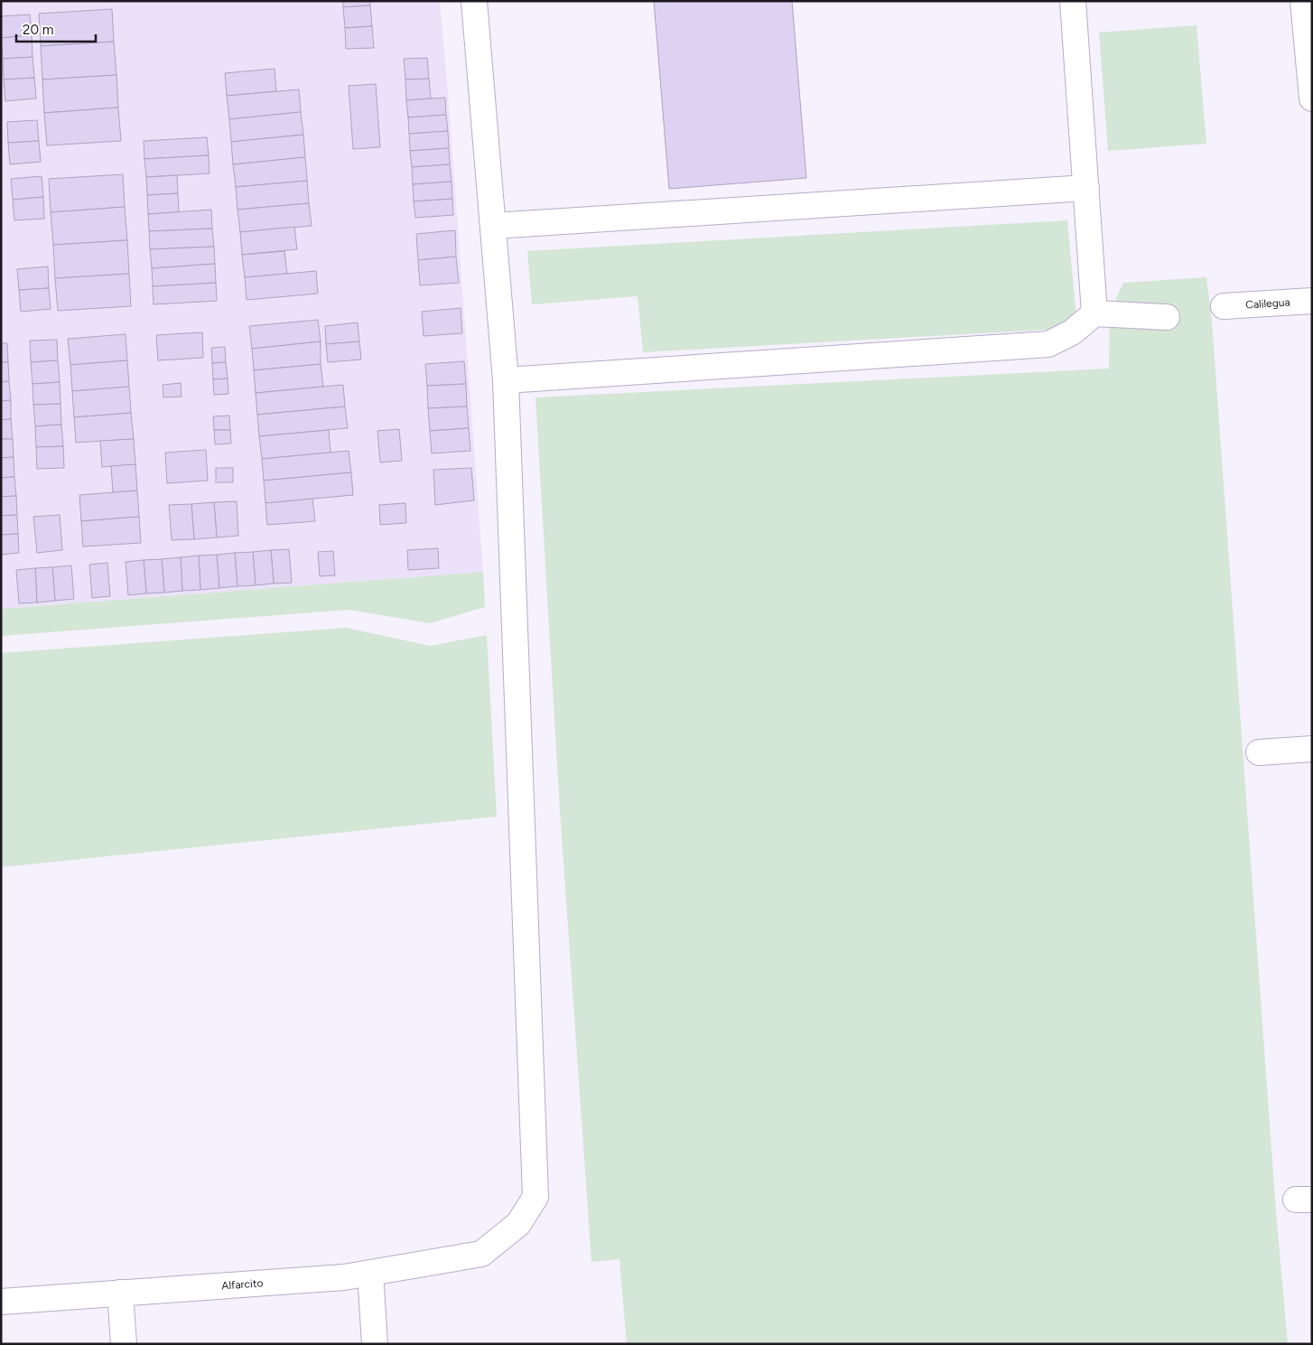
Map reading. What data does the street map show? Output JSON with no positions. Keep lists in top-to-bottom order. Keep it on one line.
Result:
{"streets":{"street":["Calilegua","Alfarcito"]},"scale_bar":"20 m"}
